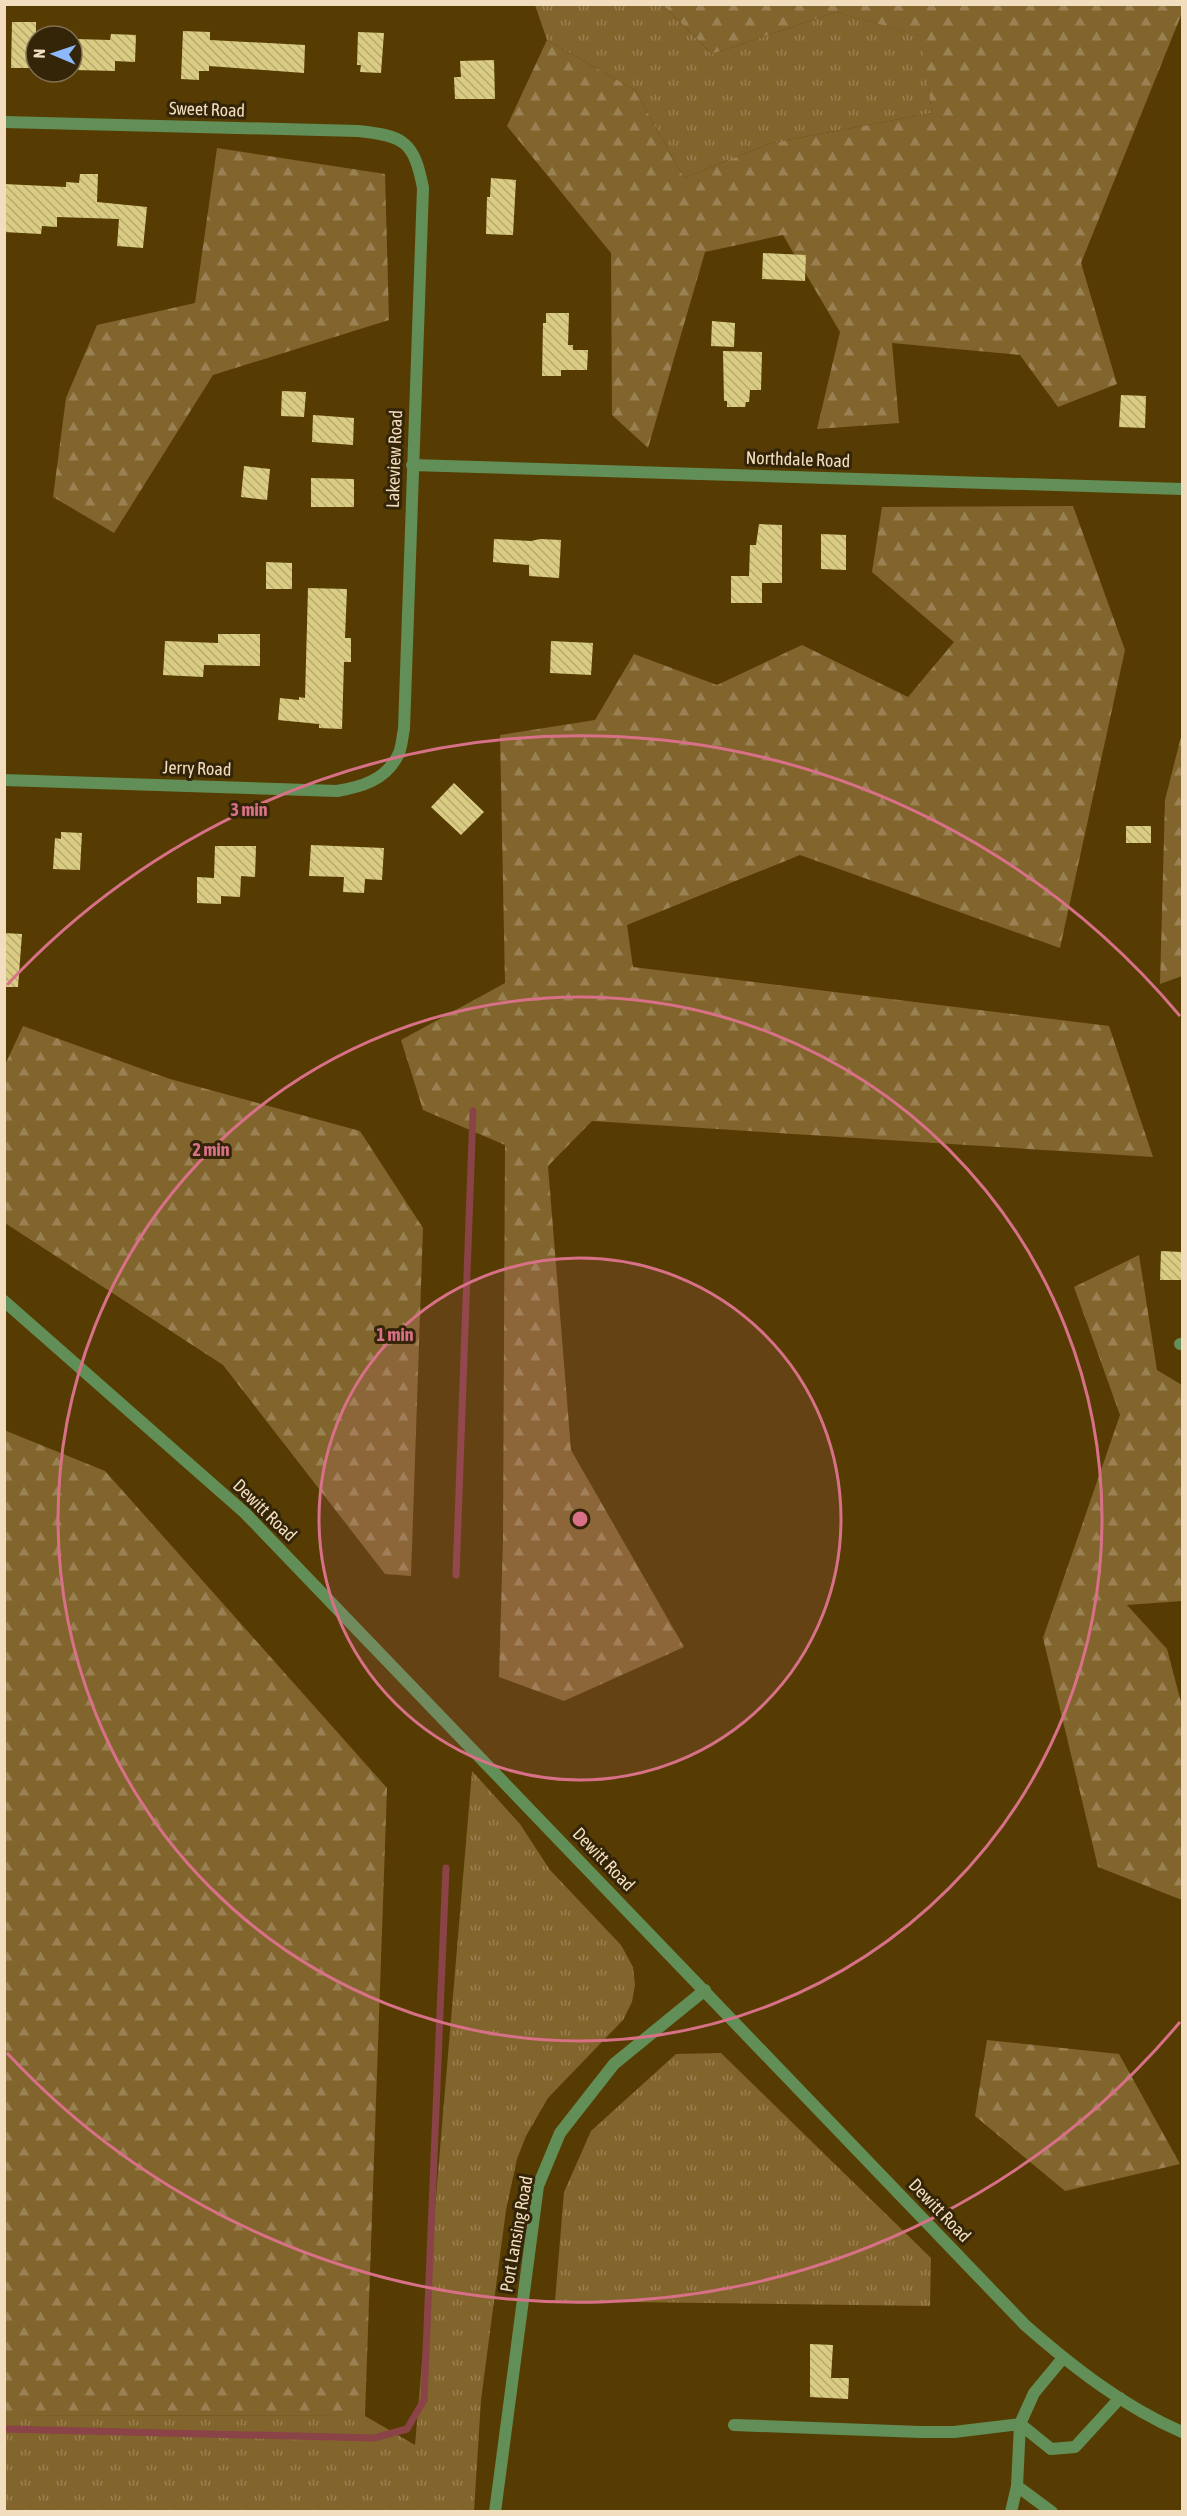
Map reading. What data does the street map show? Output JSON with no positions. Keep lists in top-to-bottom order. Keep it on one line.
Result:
{"streets":{"street":["Sweet Road","Lakeview Road","Northdale Road","Jerry Road","Dewitt Road","Port Lansing Road"]},"crossings":[["Sweet Road","Lakeview Road"],["Lakeview Road","Northdale Road"],["Lakeview Road","Jerry Road"],["Dewitt Road","Port Lansing Road"]],"north":"left","rings":["3 min","2 min","1 min"]}
